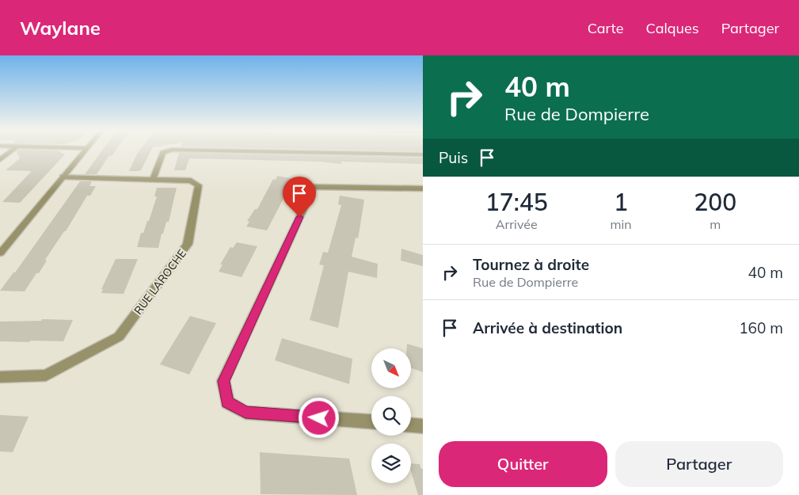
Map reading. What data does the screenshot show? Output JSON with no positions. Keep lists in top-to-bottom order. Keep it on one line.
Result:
{"streets":{"street":["RUE LAROCHE"]},"north":"bottom right","page":{"header":"Waylane","nav":["Carte","Calques","Partager"],"turn":["40 m","Rue de Dompierre"],"then":"Puis","eta":["17:45","Arrivée","1","min","200","m"],"list":[{"name":"Tournez à droite","note":"Rue de Dompierre","value":"40 m"},{"name":"Arrivée à destination","value":"160 m"}],"buttons":["Quitter","Partager"]}}
